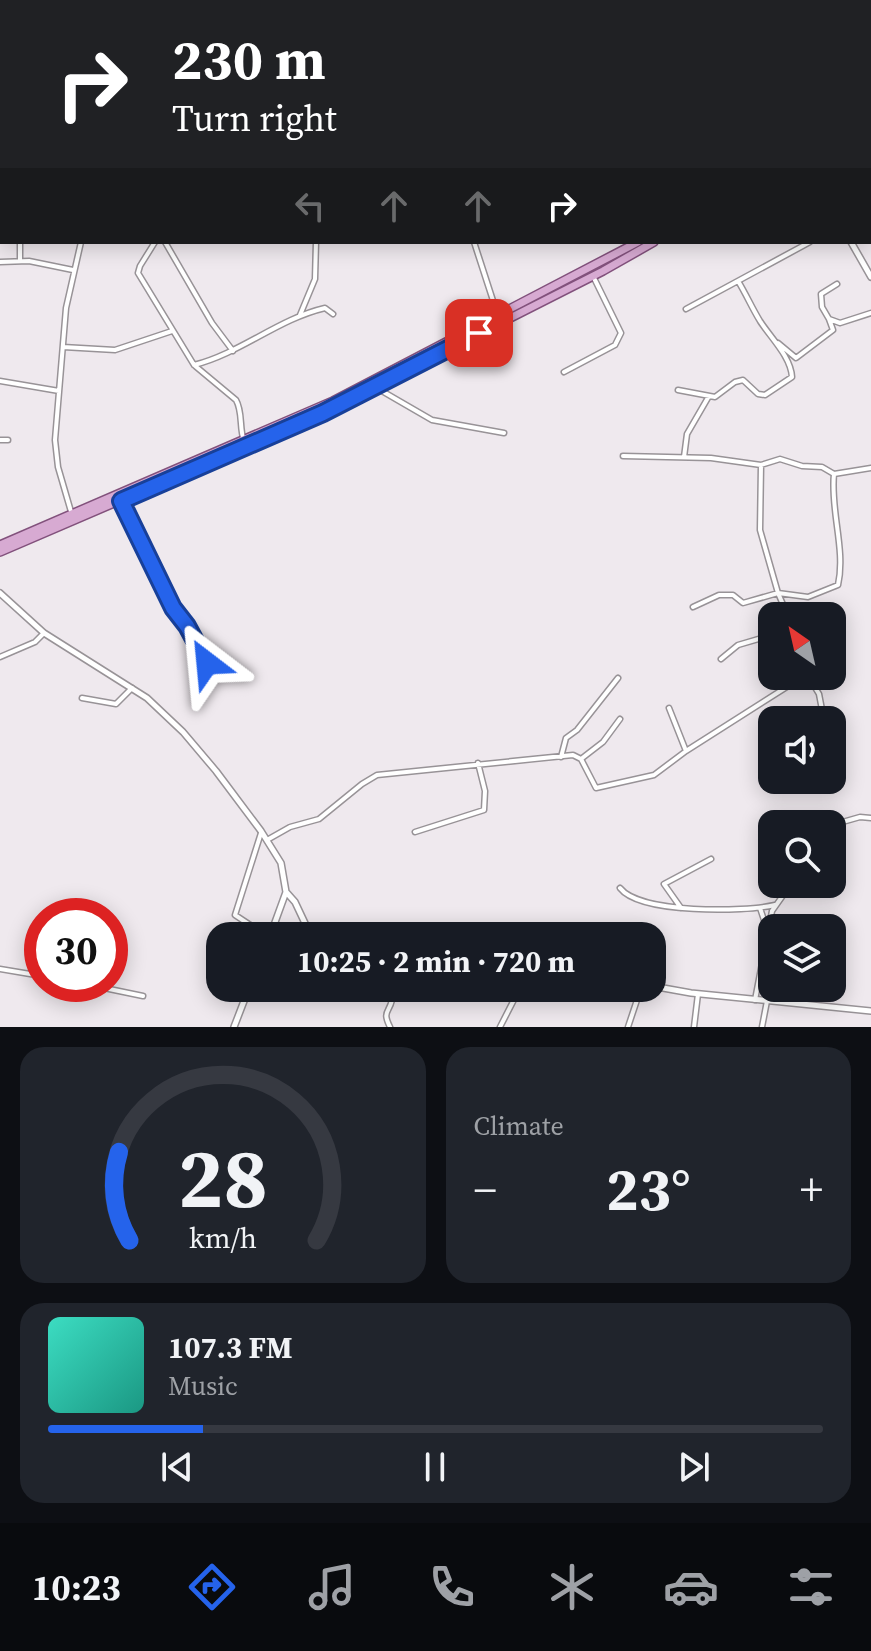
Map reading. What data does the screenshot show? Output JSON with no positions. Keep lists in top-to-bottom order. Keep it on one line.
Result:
{"north":"top left","page":{"turn":["230 m","Turn right"],"limit":"30","trip":"10:25 · 2 min · 720 m","tile":"Climate","heat":["−","23°","+"],"song":["107.3 FM","Music"],"tabs":"10:23","gauge":["28","km/h"]}}
